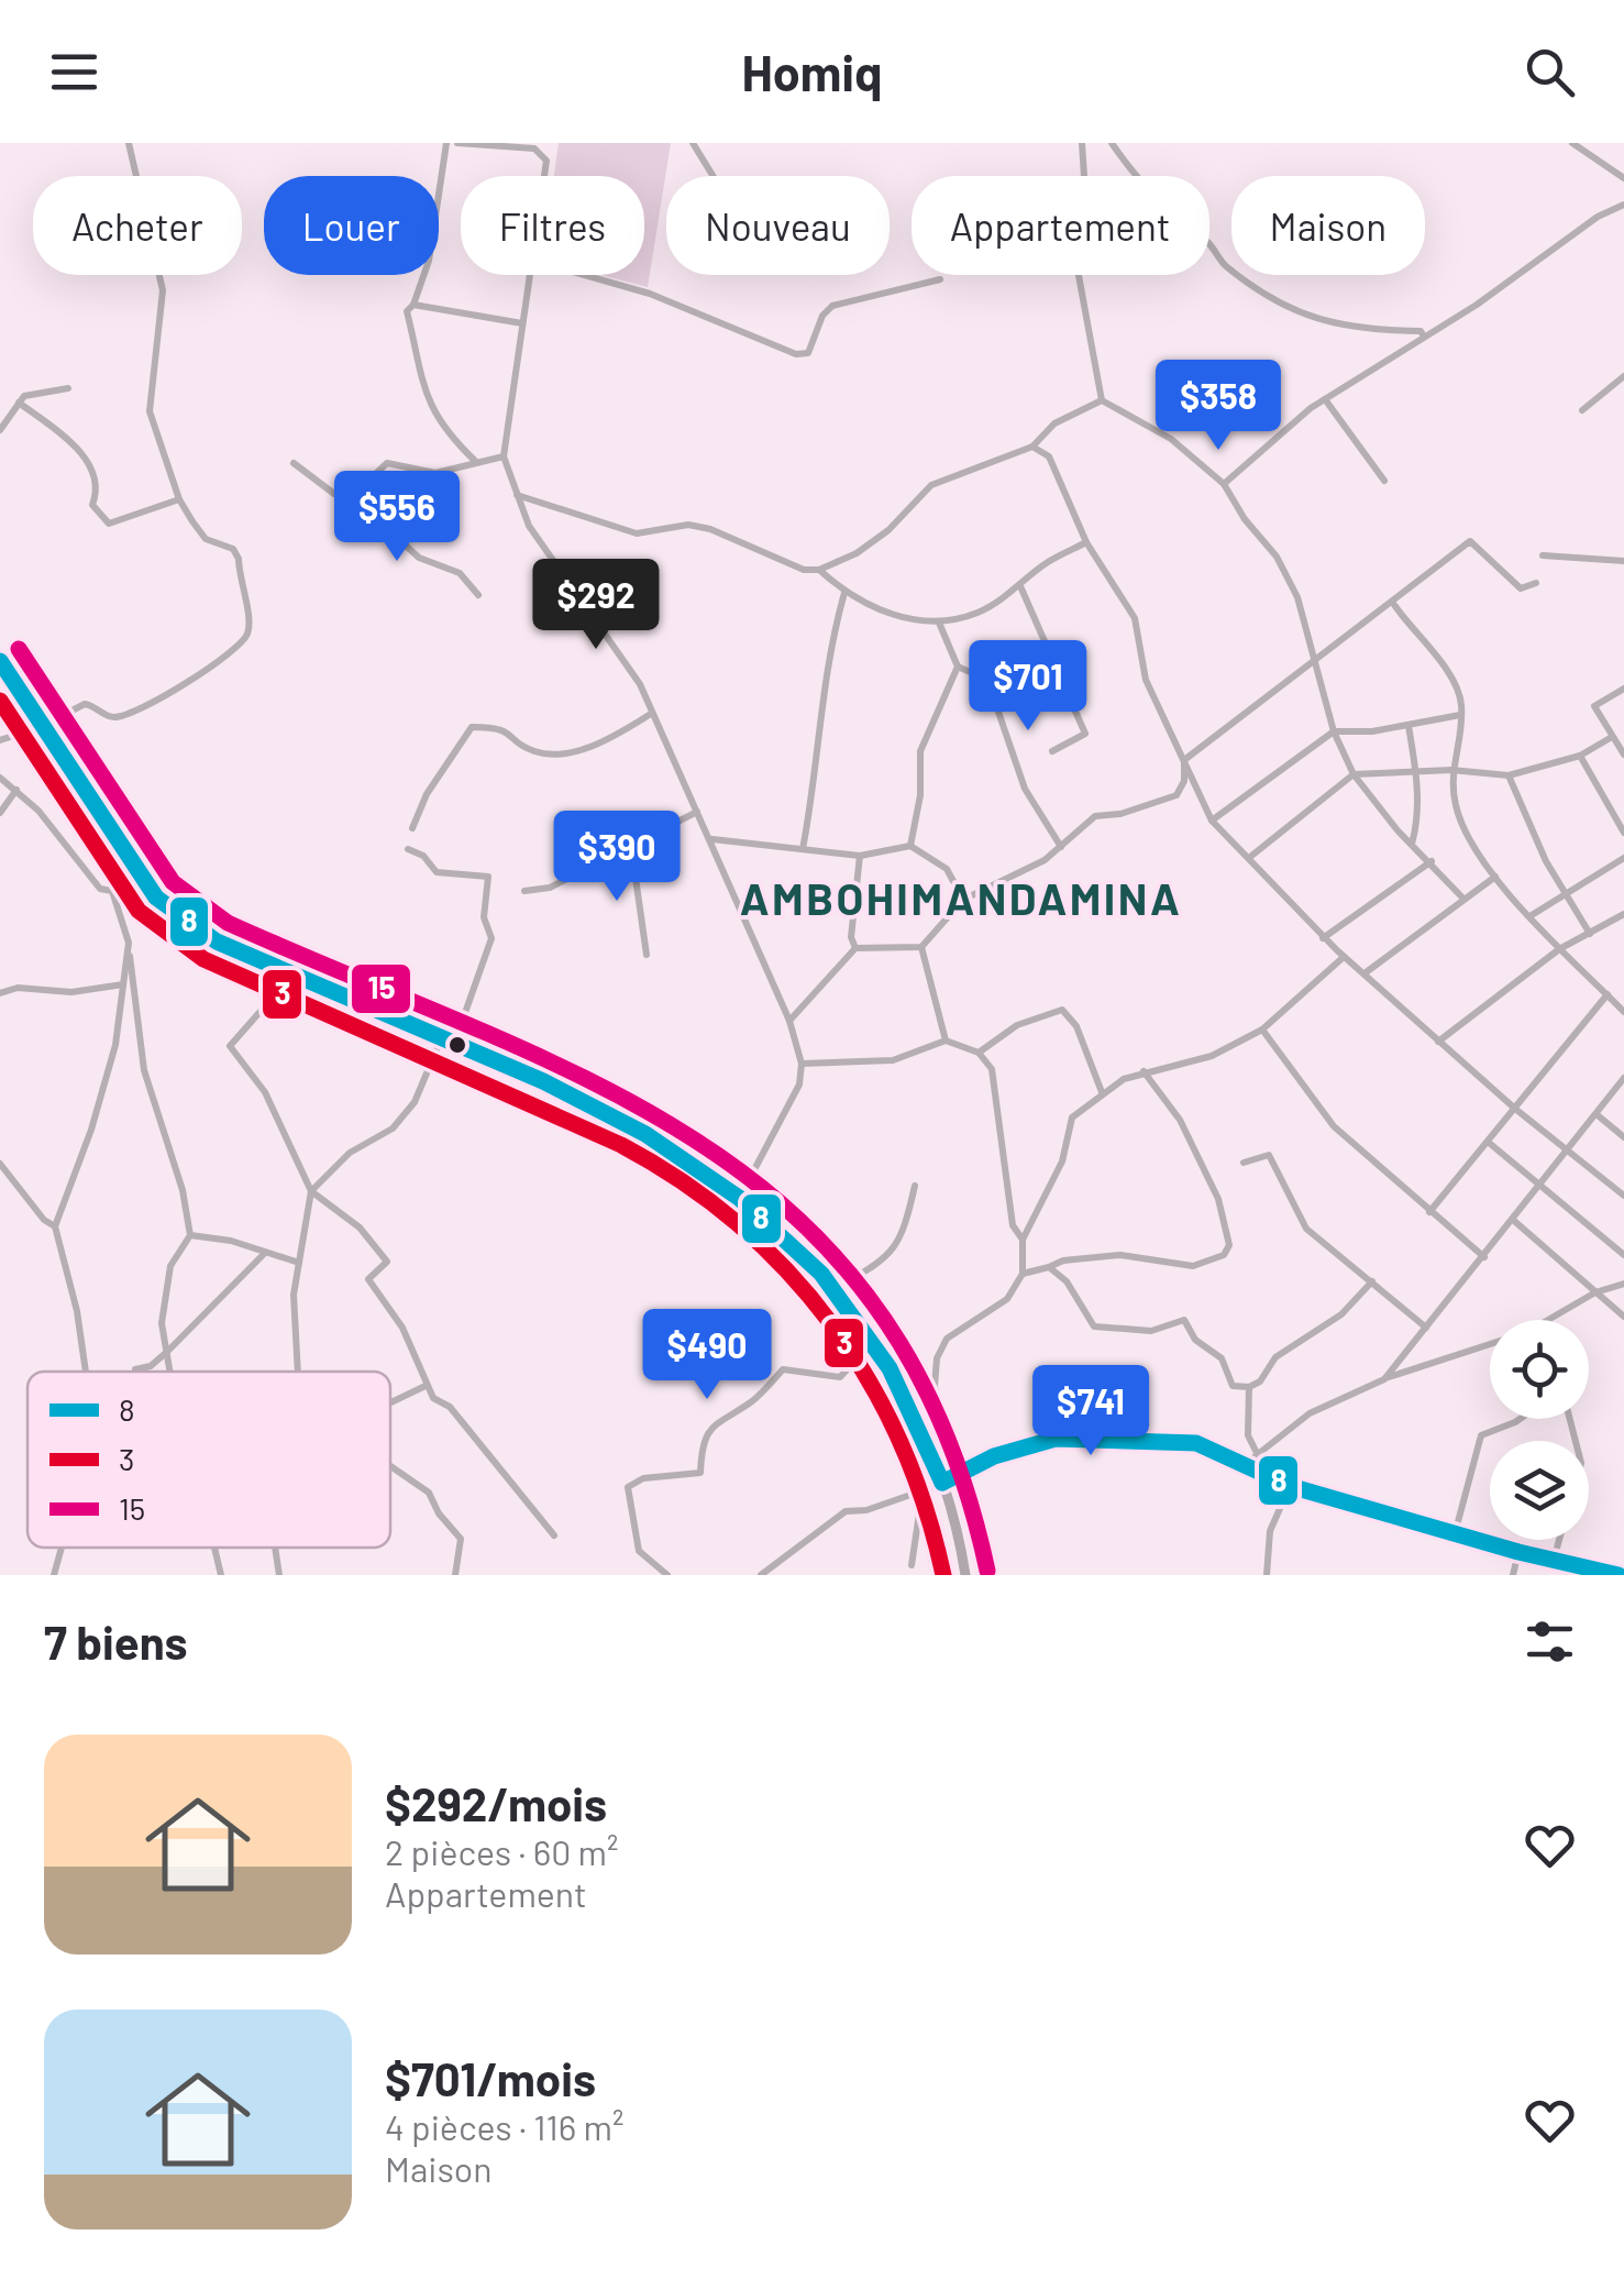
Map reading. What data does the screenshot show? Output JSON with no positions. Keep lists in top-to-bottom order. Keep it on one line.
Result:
{"districts":["AMBOHIMANDAMINA"],"lines":["transit line 15","transit line 8","transit line 3"],"legend":["8","3","15"],"page":{"header":"Homiq","chip":["Acheter","Louer","Filtres","Nouveau","Appartement","Maison"],"price":["$358","$556","$292","$701","$390","$490","$741"],"heading":"7 biens","list":[{"name":"$292/mois","note":"2 pièces · 60 m² · Appartement"},{"name":"$701/mois","note":"4 pièces · 116 m² · Maison"}]}}
